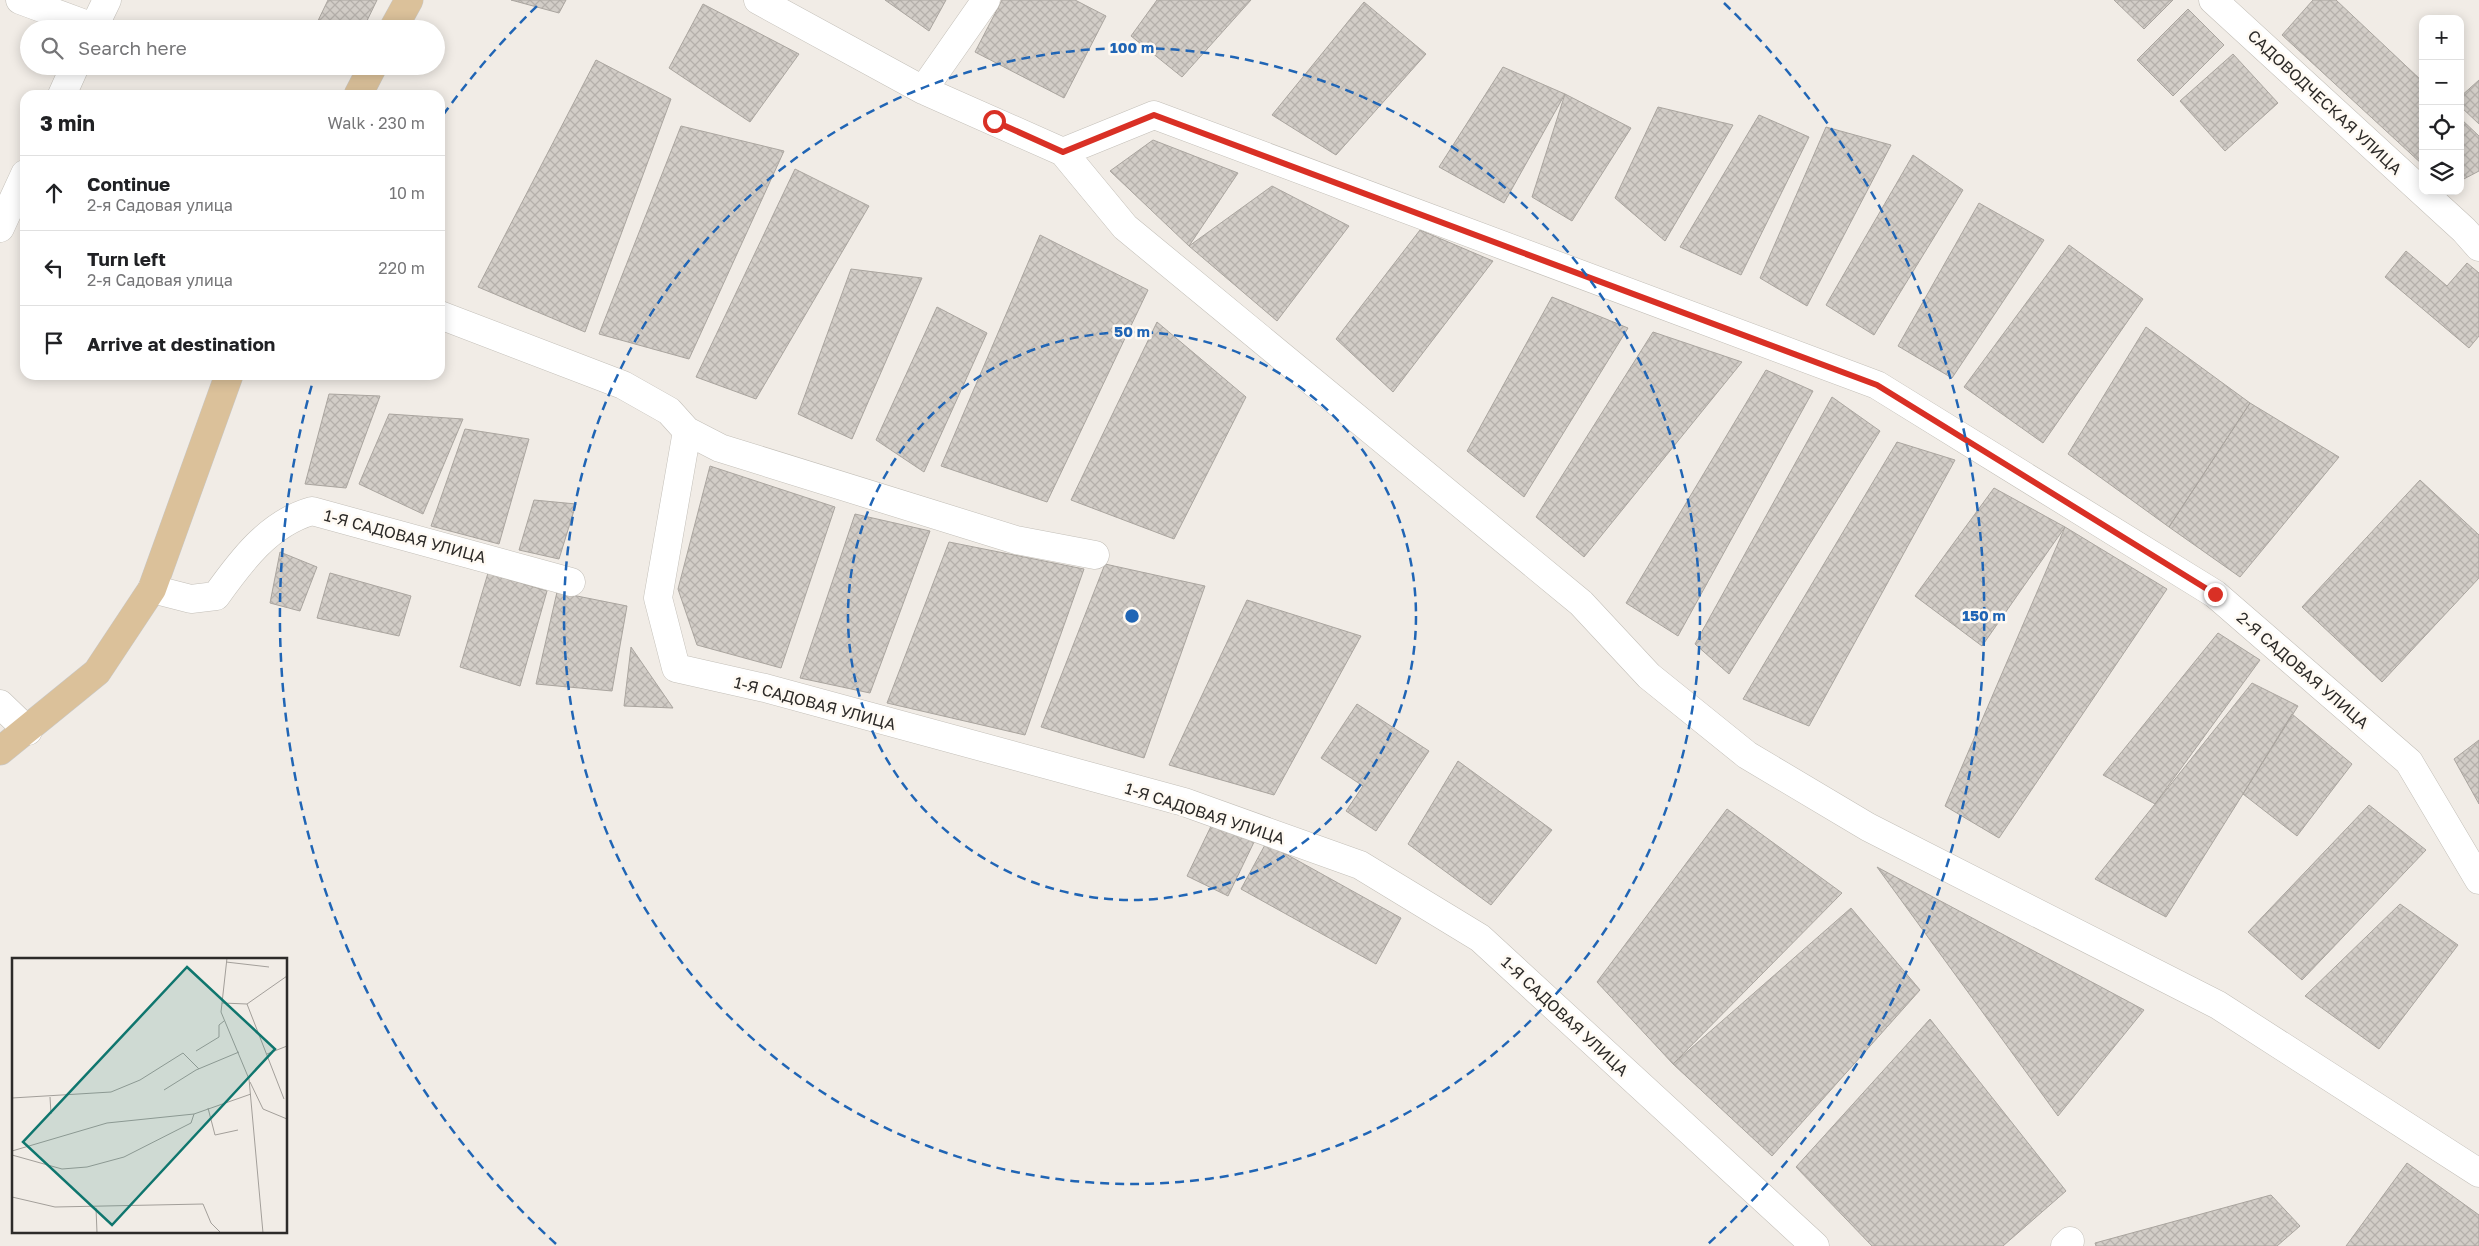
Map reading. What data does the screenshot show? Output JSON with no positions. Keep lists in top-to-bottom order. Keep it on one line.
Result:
{"streets":{"street":["САДОВОДЧЕСКАЯ УЛИЦА","1-Я САДОВАЯ УЛИЦА","2-Я САДОВАЯ УЛИЦА"]},"page":{"map_buttons":["+","−"],"search":"Search here","heading":["3 min","Walk · 230 m"],"list":[["Continue","2-я Садовая улица","10 m"],["Turn left","2-я Садовая улица","220 m"],"Arrive at destination"]},"rings":["100 m","50 m","150 m"]}
